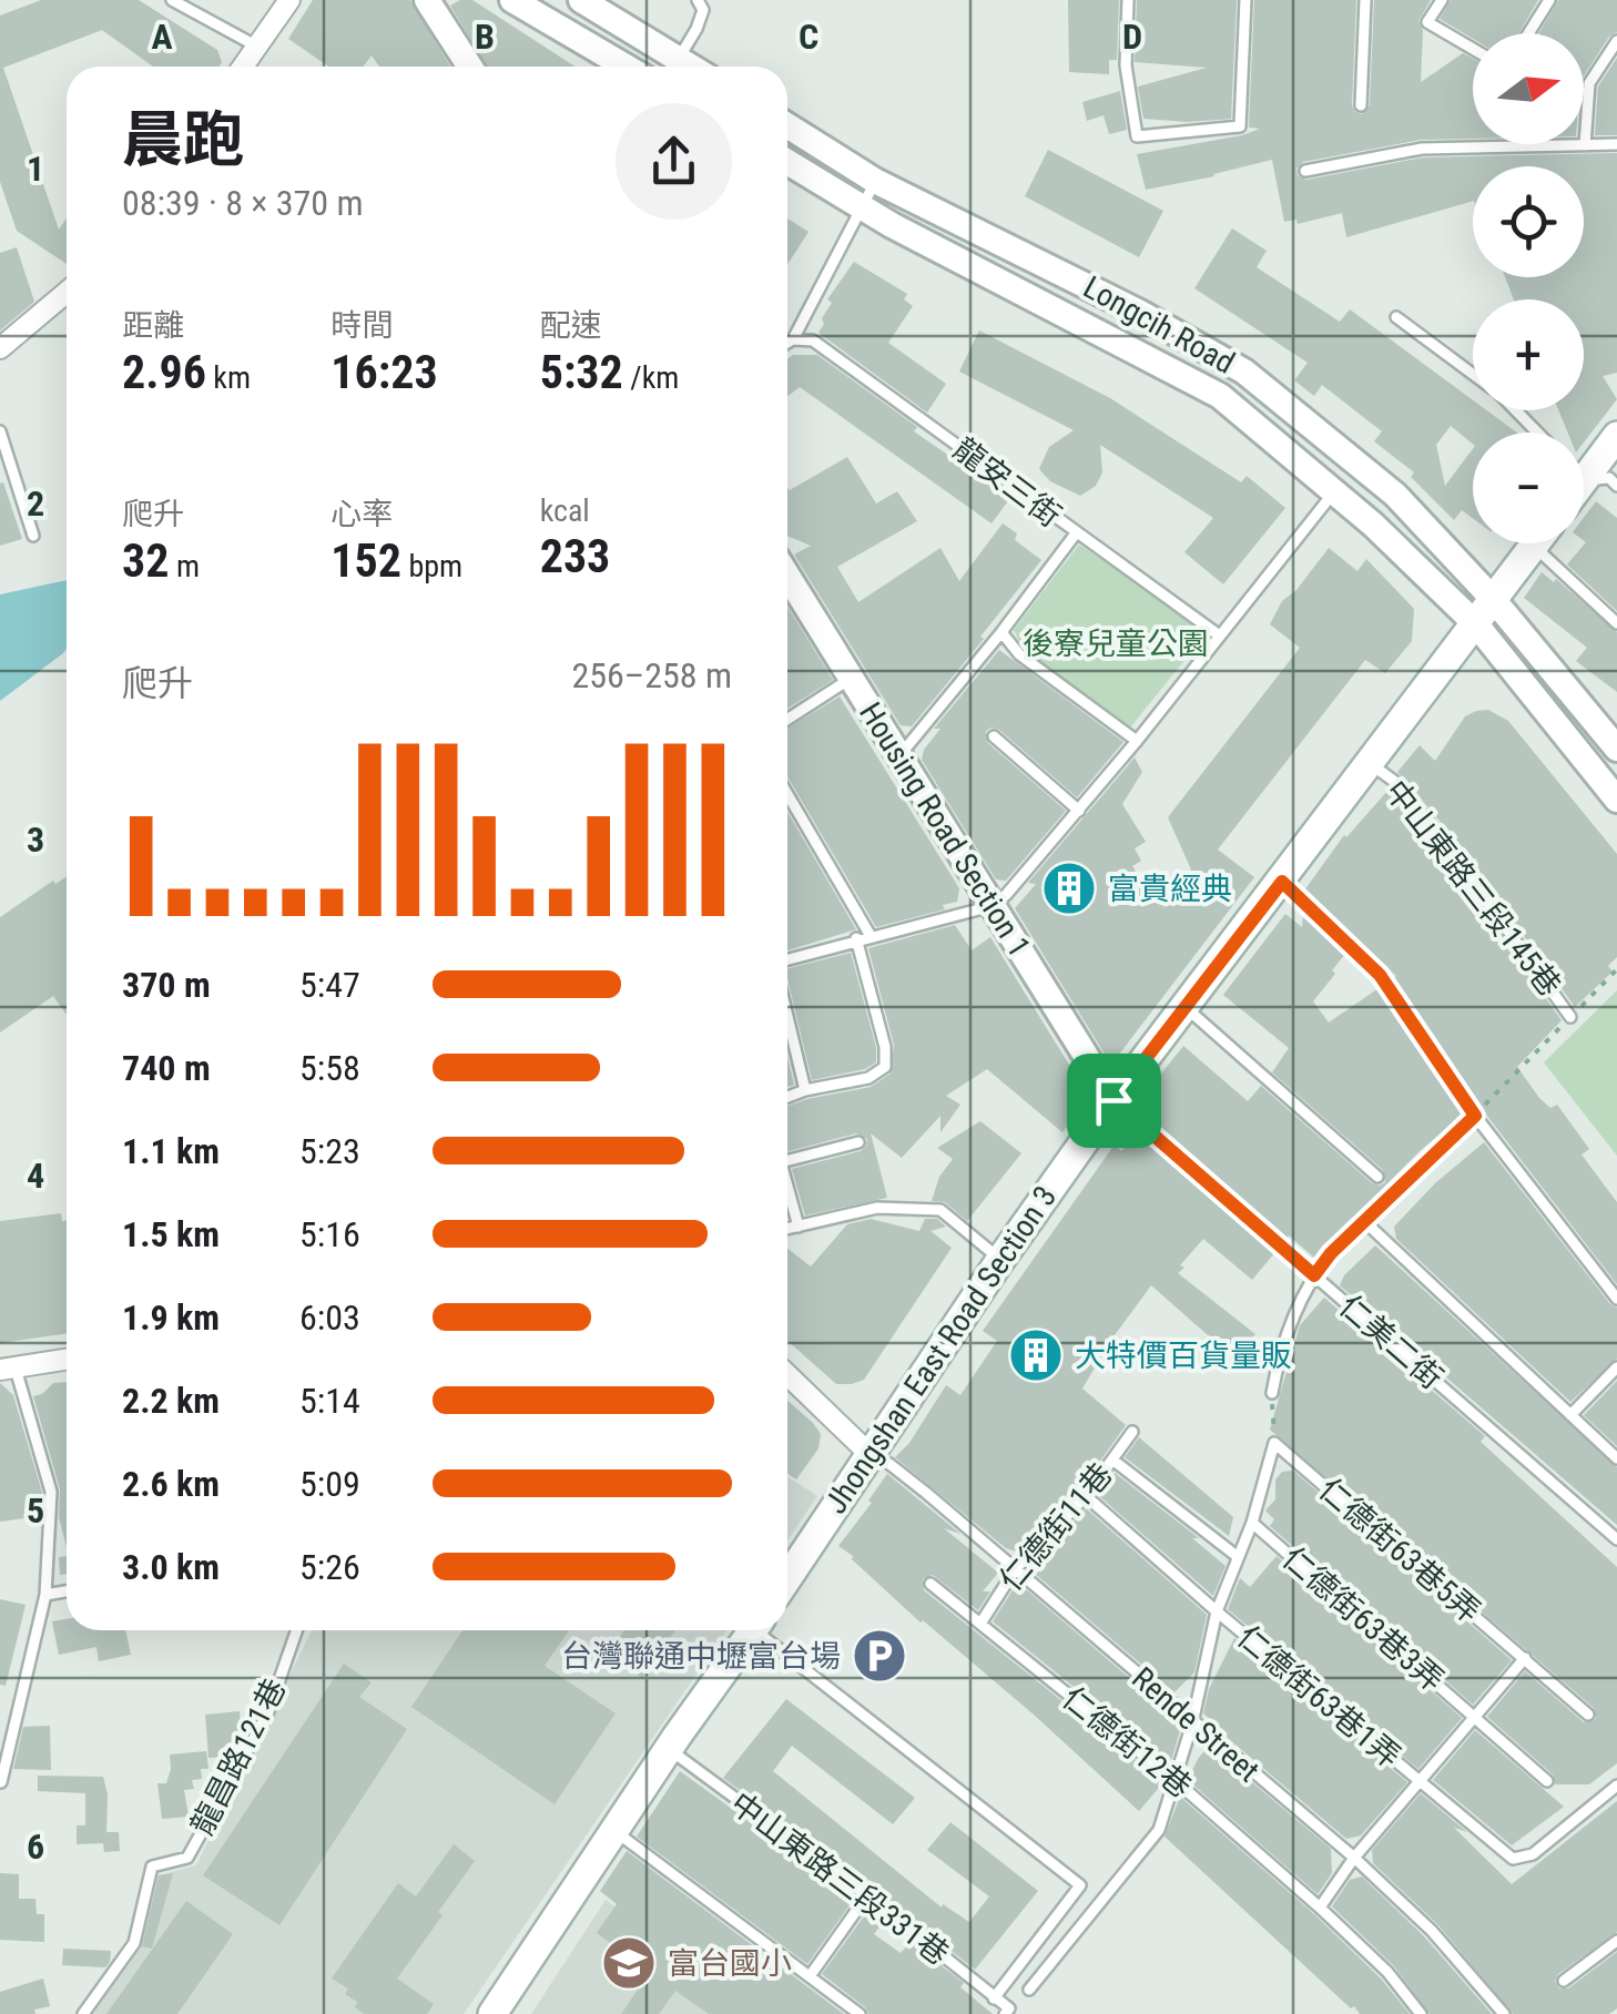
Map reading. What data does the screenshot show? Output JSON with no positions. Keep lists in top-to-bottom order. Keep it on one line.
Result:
{"streets":{"main road":["Jhongshan East Road Section 3"],"street":["Longcih Road","Housing Road Section 1"],"lane":["龍安三街","中山東路三段145巷","仁美二街","仁德街11巷","仁德街63巷5弄","仁德街63巷3弄","仁德街63巷1弄","Rende Street","仁德街12巷","龍昌路121巷","中山東路三段331巷"]},"crossings":[["Longcih Road","Jhongshan East Road Section 3"],["Housing Road Section 1","仁美二街"],["Housing Road Section 1","Jhongshan East Road Section 3"],["中山東路三段145巷","Jhongshan East Road Section 3"],["仁美二街","Jhongshan East Road Section 3"],["Jhongshan East Road Section 3","Rende Street"],["仁德街11巷","仁德街63巷1弄"],["仁德街11巷","Rende Street"],["仁德街11巷","仁德街12巷"]],"parks":["後寮兒童公園"],"places":{"building":["富貴經典","大特價百貨量販"],"parking":["台灣聯通中壢富台場"],"school or university":["富台國小"]},"north":"right","page":{"map_buttons":["+","−"],"heading":["晨跑","08:39 · 8 × 370 m"],"stats":[["距離","2.96 km"],["時間","16:23"],["配速","5:32 /km"],["爬升","32 m"],["心率","152 bpm"],["kcal","233"]],"chart":["爬升","256–258 m"],"list":[{"name":"370 m","note":"5:47"},{"name":"740 m","note":"5:58"},{"name":"1.1 km","note":"5:23"},{"name":"1.5 km","note":"5:16"},{"name":"1.9 km","note":"6:03"},{"name":"2.2 km","note":"5:14"},{"name":"2.6 km","note":"5:09"},{"name":"3.0 km","note":"5:26"}]},"grid":{"columns":["A","B","C","D"],"rows":["1","2","3","4","5","6"]}}
